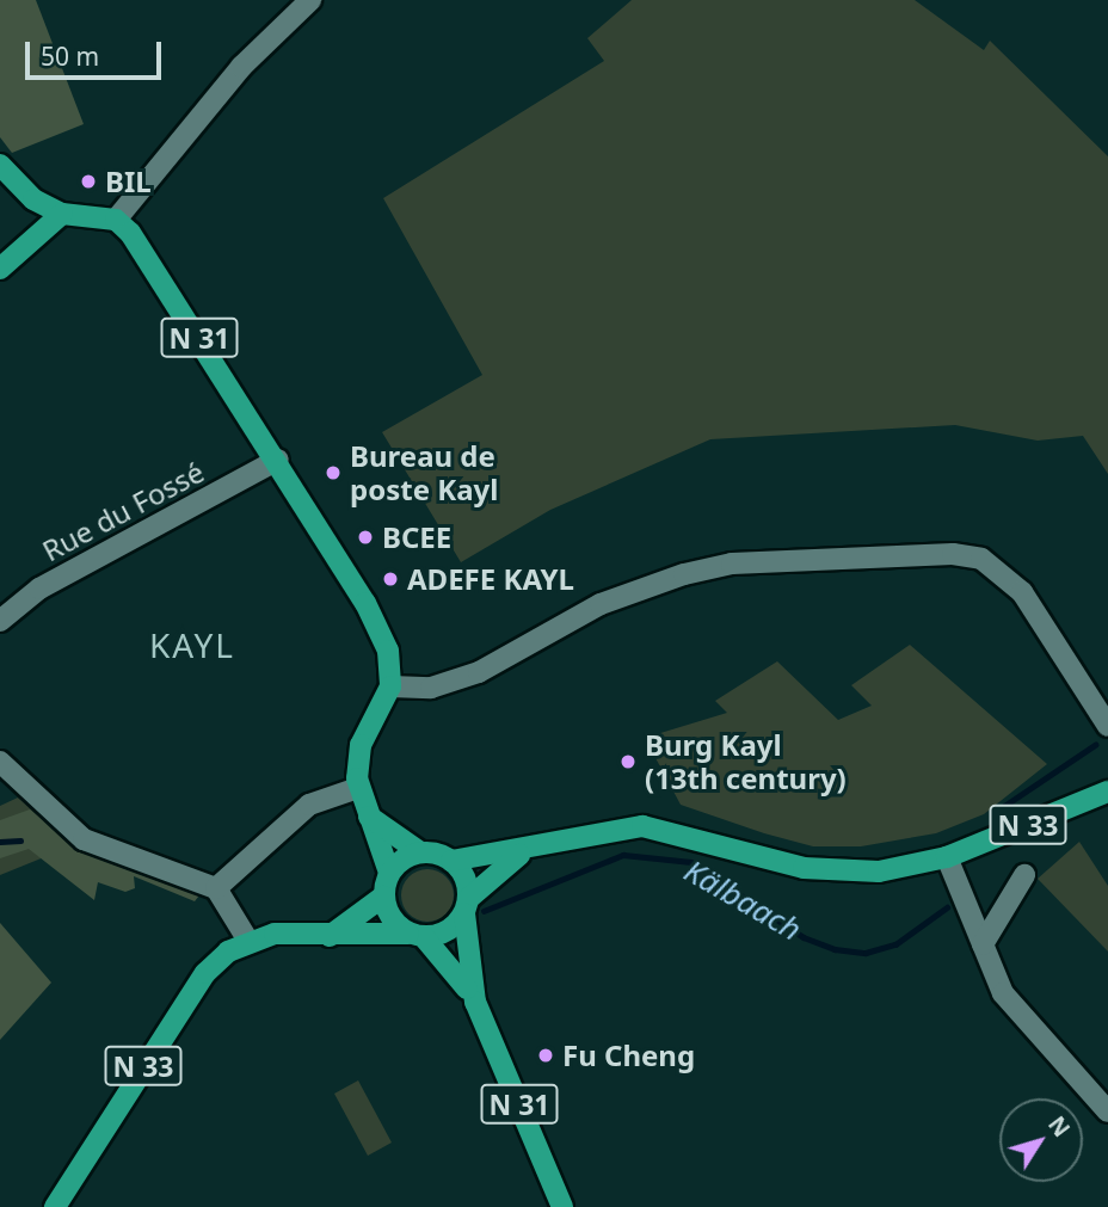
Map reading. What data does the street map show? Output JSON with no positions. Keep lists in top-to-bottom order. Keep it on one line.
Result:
{"streets":{"main road":["N 31","N 33"],"street":["Rue du Fossé"]},"crossings":[["N 31","Rue du Fossé"],["N 31","N 33"]],"districts":["KAYL"],"water":["Kälbaach"],"places":["BIL","Bureau de poste Kayl","BCEE","ADEFE KAYL","Burg Kayl (13th century)","Fu Cheng"],"scale_bar":"50 m","north":"top right"}
